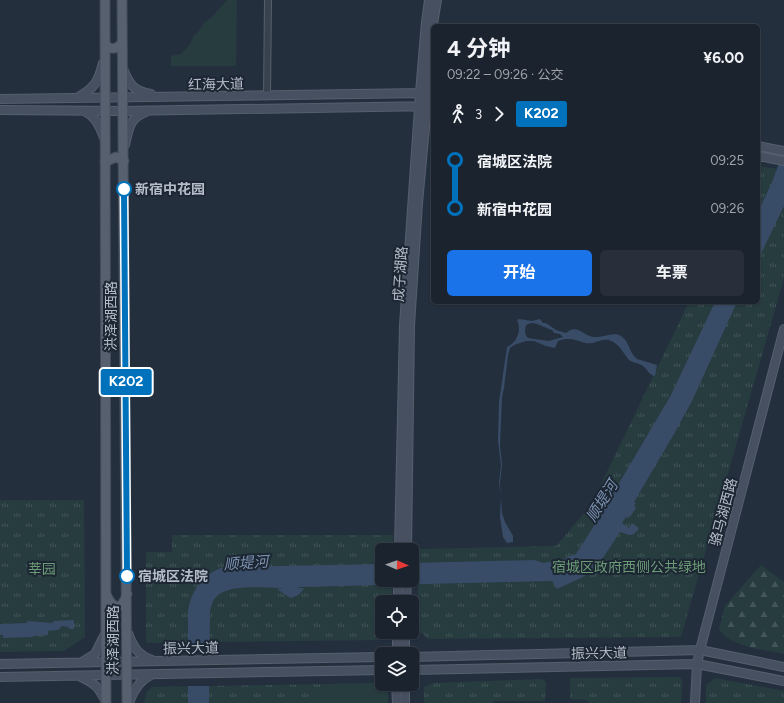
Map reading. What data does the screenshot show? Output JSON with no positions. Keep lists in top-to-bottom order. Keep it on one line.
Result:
{"streets":{"main road":["红海大道","成子湖路","洪泽湖西路","骆马湖西路","振兴大道"]},"crossings":[["红海大道","成子湖路"],["红海大道","洪泽湖西路"],["洪泽湖西路","振兴大道"],["骆马湖西路","振兴大道"]],"water":["顺堤河"],"parks":["宿城区政府西侧公共绿地","莘园"],"places":["新宿中花园","宿城区法院"],"lines":["bus line K202"],"north":"right","page":{"on_map":"K202","heading":["4 分钟","09:22 – 09:26 · 公交","¥6.00"],"legs":["3","K202"],"list":[{"name":"宿城区法院","value":"09:25"},{"name":"新宿中花园","value":"09:26"}],"buttons":["开始","车票"]}}
